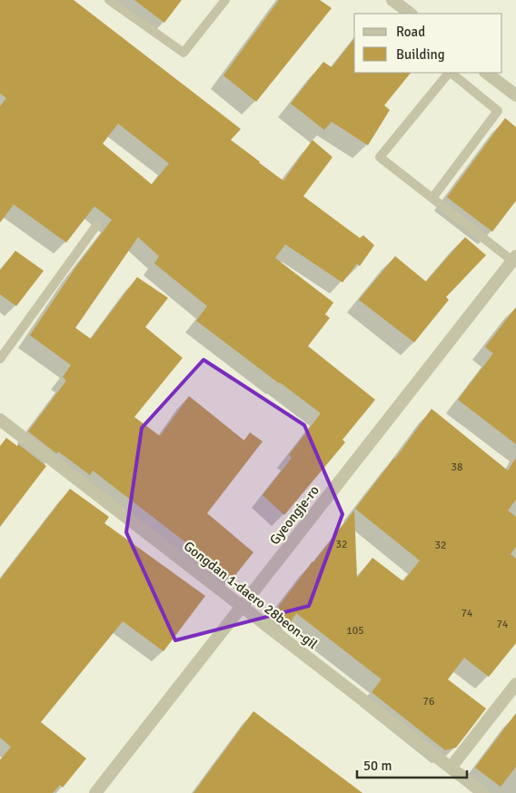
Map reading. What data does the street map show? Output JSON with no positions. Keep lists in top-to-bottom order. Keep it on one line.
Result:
{"streets":{"street":["Gyeongje-ro","Gongdan 1-daero 28beon-gil"]},"crossings":[["Gyeongje-ro","Gongdan 1-daero 28beon-gil"]],"house_numbers":["38","32","32","74","74","105","76"],"legend":["Road","Building"],"scale_bar":"50 m"}
